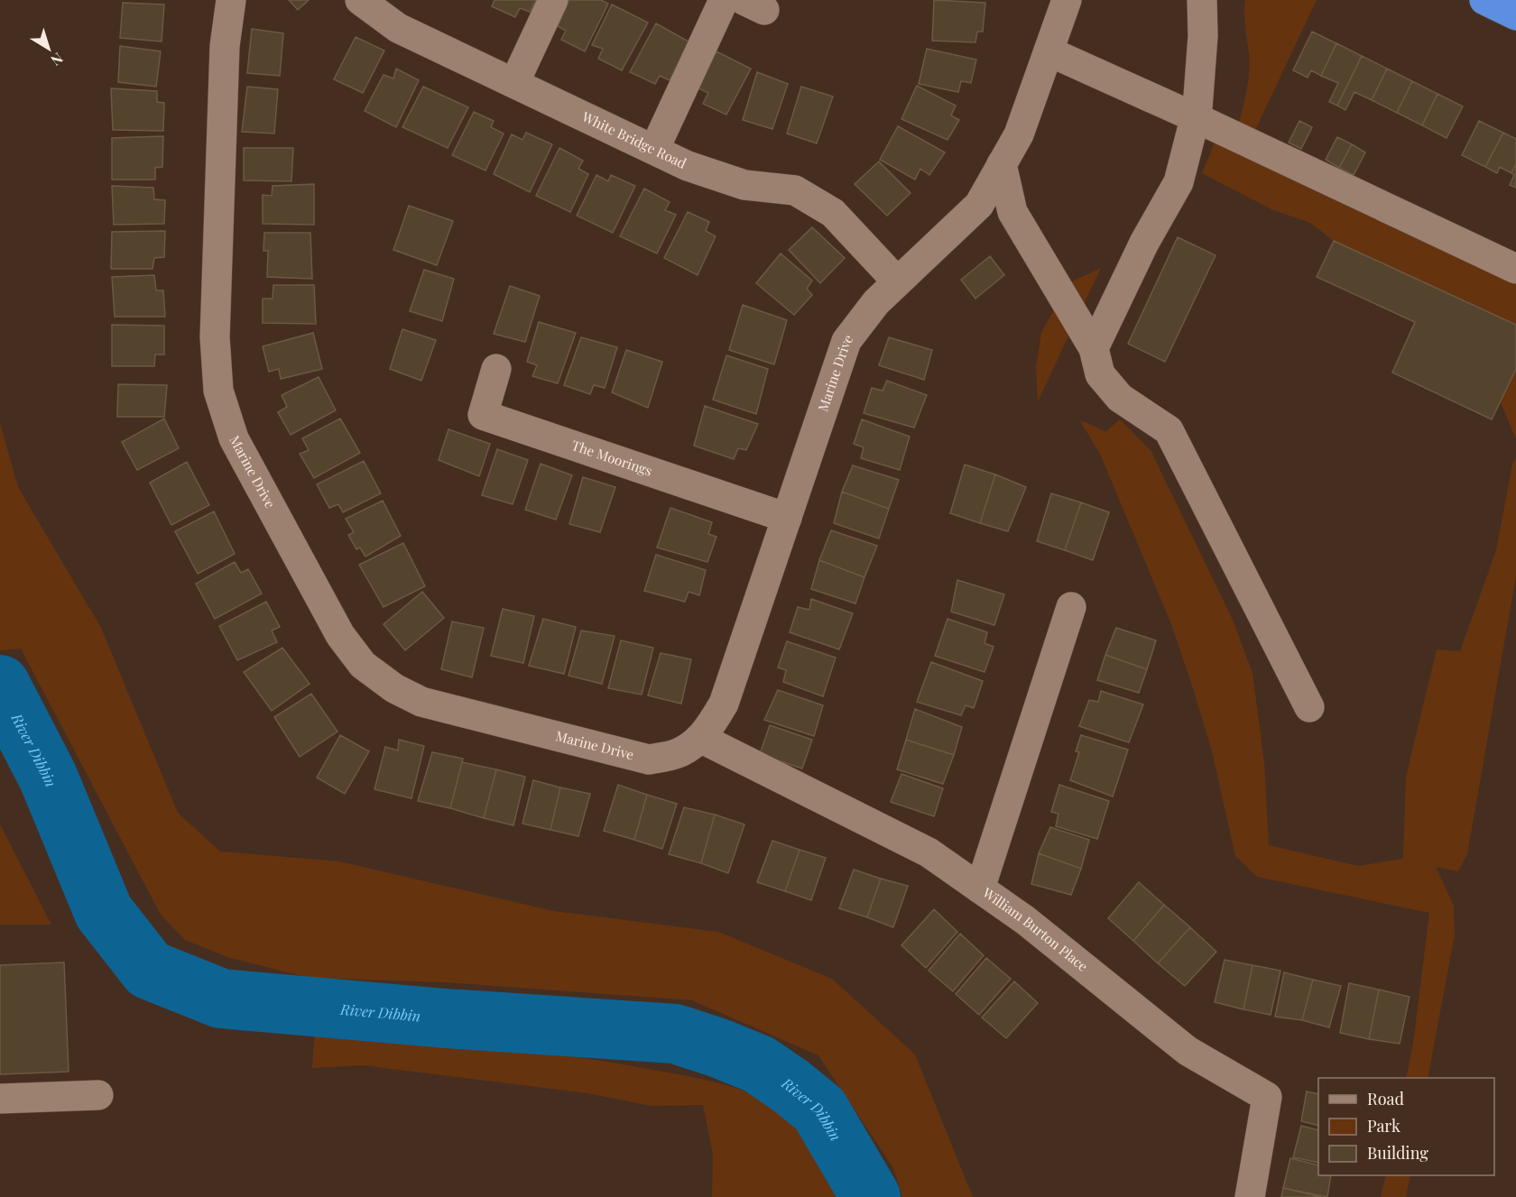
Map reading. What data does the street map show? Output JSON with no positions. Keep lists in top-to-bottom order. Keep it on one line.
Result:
{"streets":{"street":["White Bridge Road","Marine Drive","The Moorings","William Burton Place"]},"crossings":[["White Bridge Road","Marine Drive"],["Marine Drive","The Moorings"],["Marine Drive","William Burton Place"]],"water":["River Dibbin"],"legend":["Road","Park","Building"],"north":"bottom right"}
